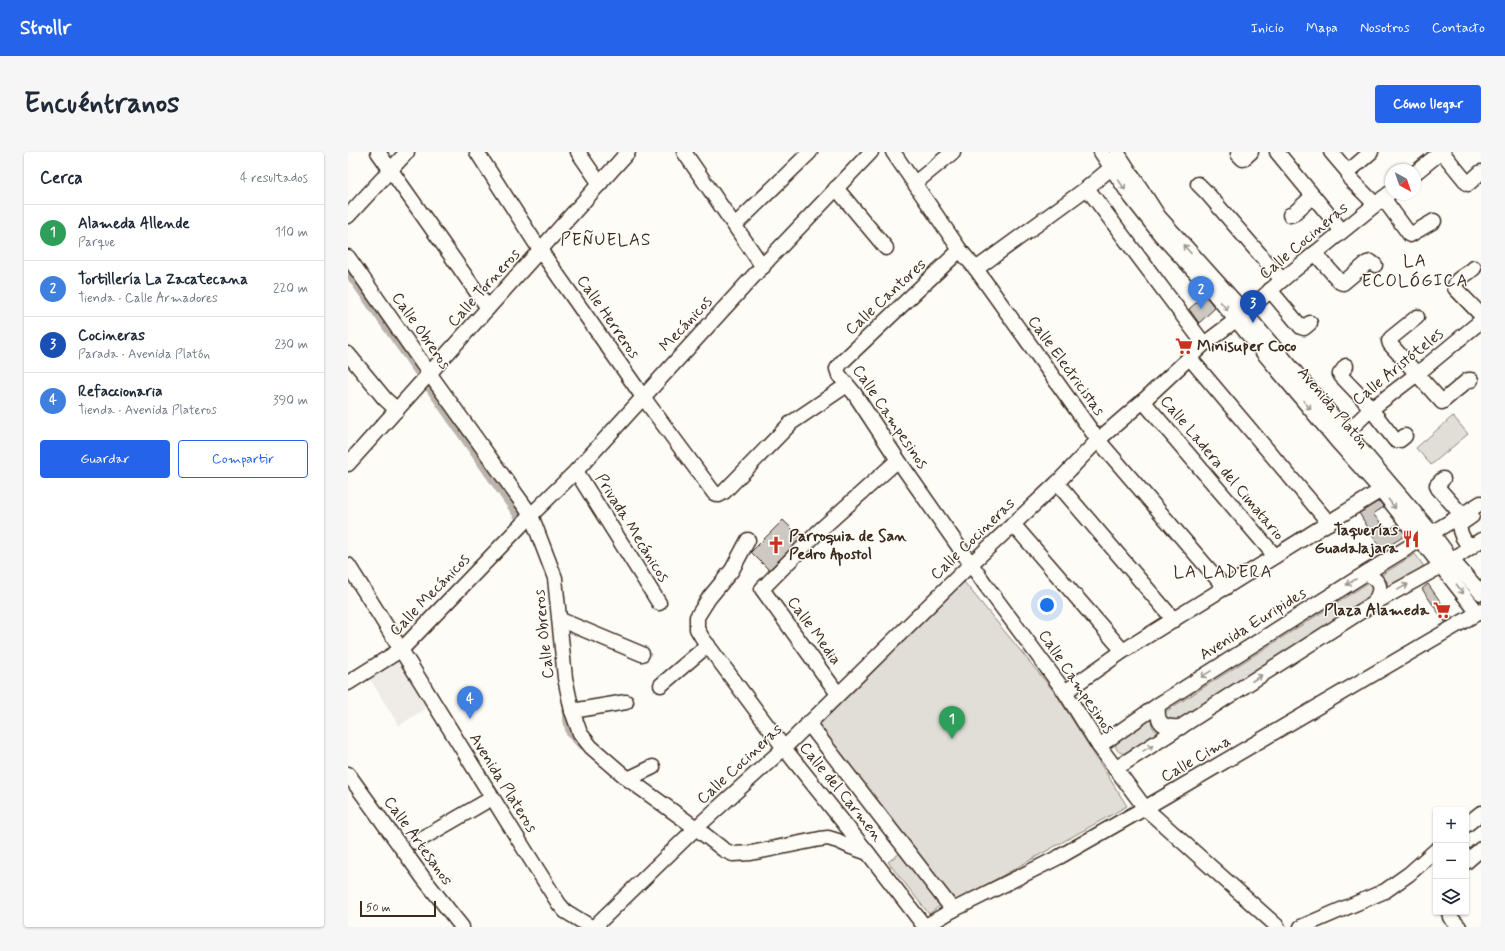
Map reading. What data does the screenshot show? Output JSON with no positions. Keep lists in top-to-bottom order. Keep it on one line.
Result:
{"streets":{"street":["Calle Cocineras","Calle Torneros","Calle Cantores","Calle Herreros","Mecánicos","Calle Obreros","Calle Electricistas","Calle Aristóteles","Avenida Platón","Calle Campesinos","Calle Ladera del Cimatario","Privada Mecánicos","Calle Mecánicos","Avenida Euripides","Calle Media","Calle Cima","Avenida Plateros","Calle del Carmen","Calle Artesanos"]},"crossings":[["Calle Cocineras","Calle Obreros"],["Calle Cocineras","Calle Electricistas"],["Calle Cocineras","Avenida Platón"],["Calle Cocineras","Calle Campesinos"],["Calle Cocineras","Calle Ladera del Cimatario"],["Calle Cocineras","Calle Media"],["Calle Cocineras","Avenida Plateros"],["Calle Cocineras","Calle del Carmen"],["Calle Torneros","Calle Herreros"],["Calle Torneros","Calle Obreros"],["Calle Cantores","Calle Electricistas"],["Calle Cantores","Calle Campesinos"],["Calle Herreros","Mecánicos"],["Calle Herreros","Calle Campesinos"],["Mecánicos","Calle Obreros"],["Mecánicos","Privada Mecánicos"],["Mecánicos","Calle Mecánicos"],["Calle Obreros","Calle Mecánicos"],["Calle Obreros","Calle del Carmen"],["Calle Aristóteles","Avenida Platón"],["Avenida Platón","Avenida Euripides"],["Avenida Platón","Calle Cima"],["Calle Campesinos","Avenida Euripides"],["Calle Campesinos","Calle Media"],["Calle Campesinos","Calle Cima"],["Calle Mecánicos","Avenida Plateros"],["Calle Cima","Calle del Carmen"]],"districts":["PEÑUELAS","LA ECOLÓGICA","LA LADERA"],"places":{"supermarket":["Minisuper Coco","Plaza Alameda"],"restaurant":["Taquerías Guadalajara"],"church":["Parroquia de San Pedro Apostol"]},"scale_bar":"50 m","north":"bottom right","page":{"header":"Strollr","nav":["Inicio","Mapa","Nosotros","Contacto"],"buttons":["Cómo llegar",["Guardar","Compartir"]],"title":"Encuéntranos","heading":["Cerca","4 resultados"],"list":[{"mark":"1","name":"Alameda Allende","note":"Parque","value":"110 m"},{"mark":"2","name":"Tortillería La Zacatecana","note":"Tienda · Calle Armadores","value":"220 m"},{"mark":"3","name":"Cocineras","note":"Parada · Avenida Platón","value":"230 m"},{"mark":"4","name":"Refaccionaria","note":"Tienda · Avenida Plateros","value":"390 m"}],"pins":["2","3","4","1"],"map_buttons":["+","−"],"scale":"50 m"}}
